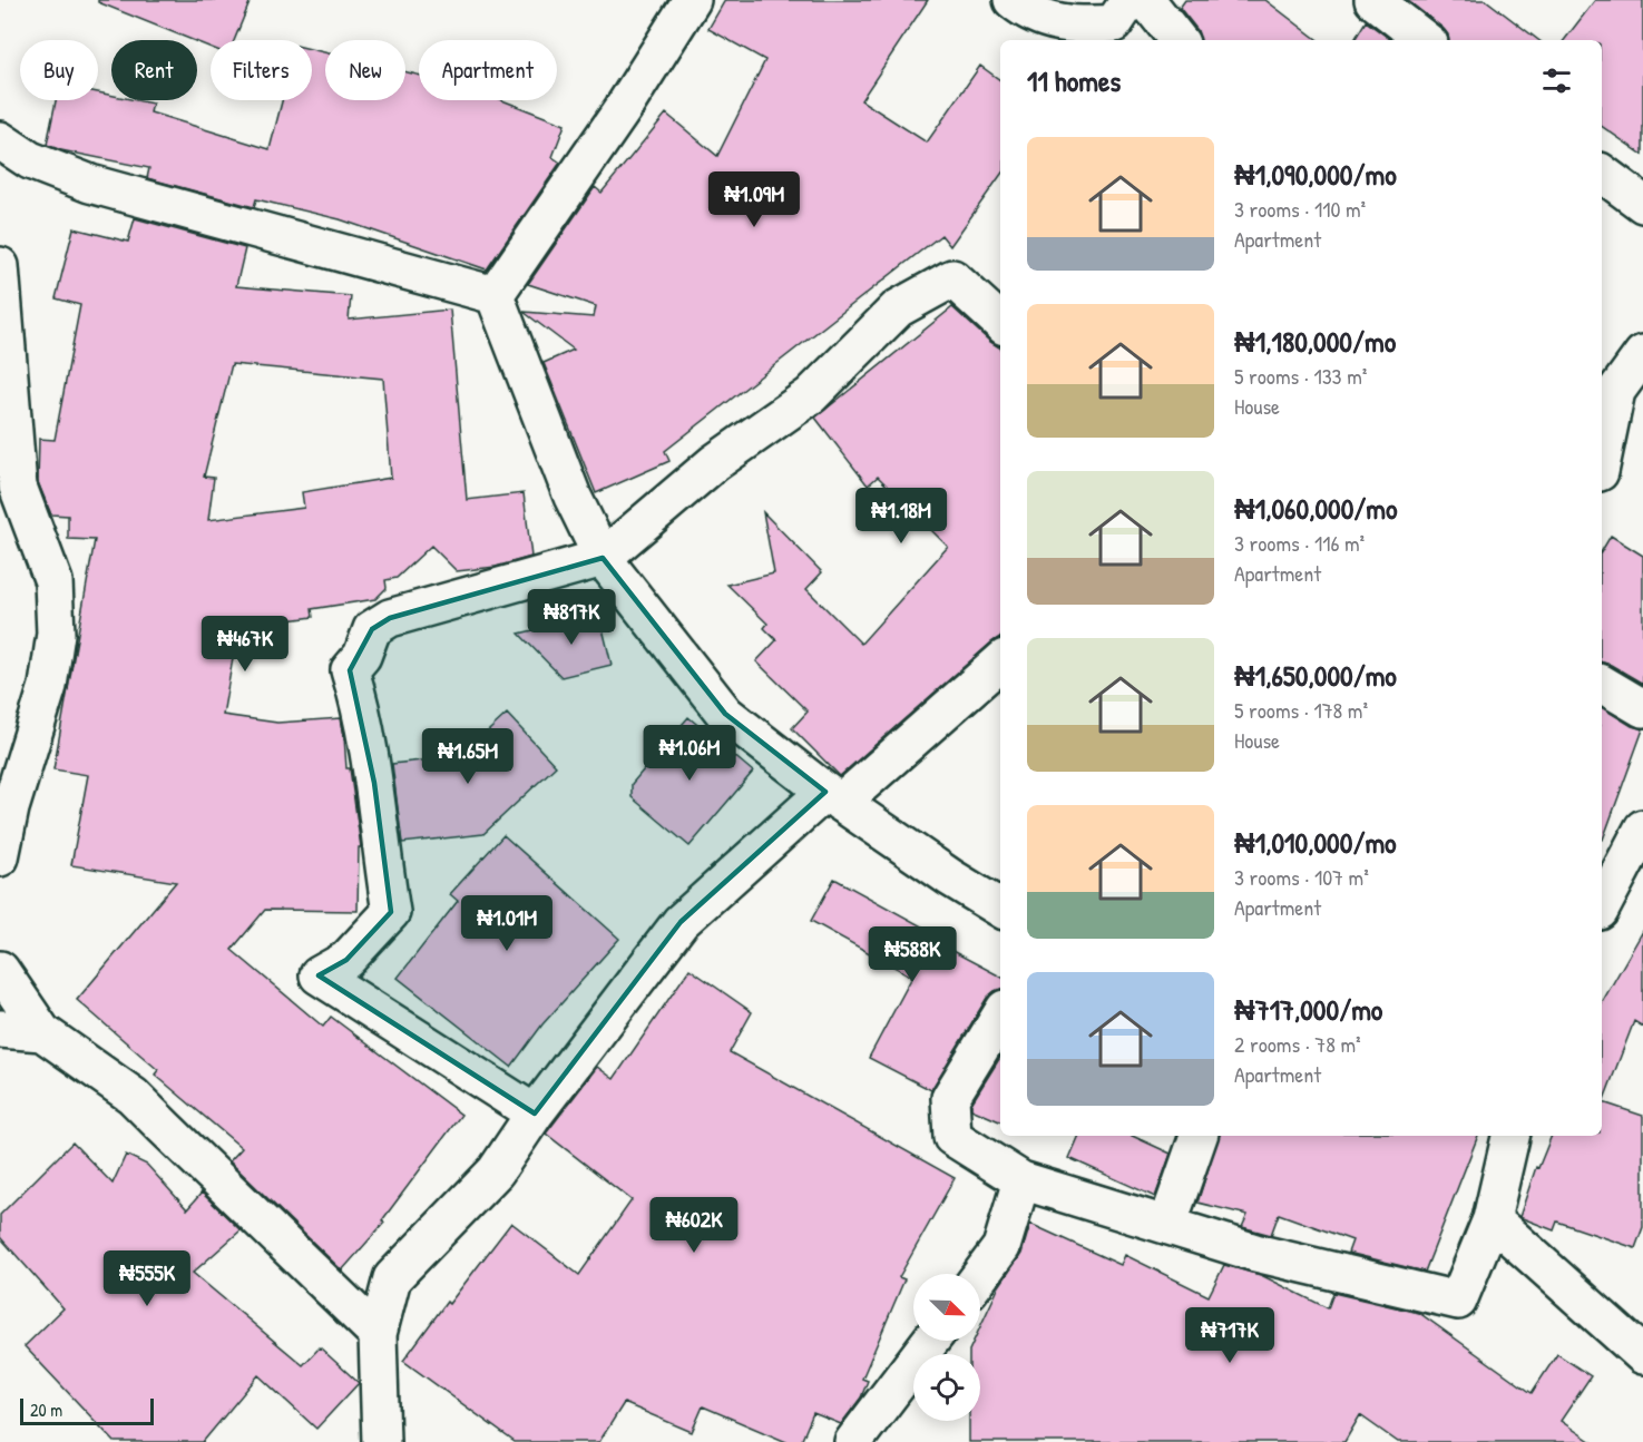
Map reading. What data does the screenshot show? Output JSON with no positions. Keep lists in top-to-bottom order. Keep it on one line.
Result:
{"scale_bar":"20 m","north":"bottom right","page":{"chip":["Buy","Rent","Filters","New","Apartment"],"heading":"11 homes","list":[{"name":"₦1,090,000/mo","note":"3 rooms · 110 m² · Apartment"},{"name":"₦1,180,000/mo","note":"5 rooms · 133 m² · House"},{"name":"₦1,060,000/mo","note":"3 rooms · 116 m² · Apartment"},{"name":"₦1,650,000/mo","note":"5 rooms · 178 m² · House"},{"name":"₦1,010,000/mo","note":"3 rooms · 107 m² · Apartment"},{"name":"₦717,000/mo","note":"2 rooms · 78 m² · Apartment"}],"price":["₦1.09M","₦1.18M","₦817K","₦467K","₦1.06M","₦1.65M","₦1.01M","₦588K","₦602K","₦555K","₦717K"],"scale":"20 m"}}
